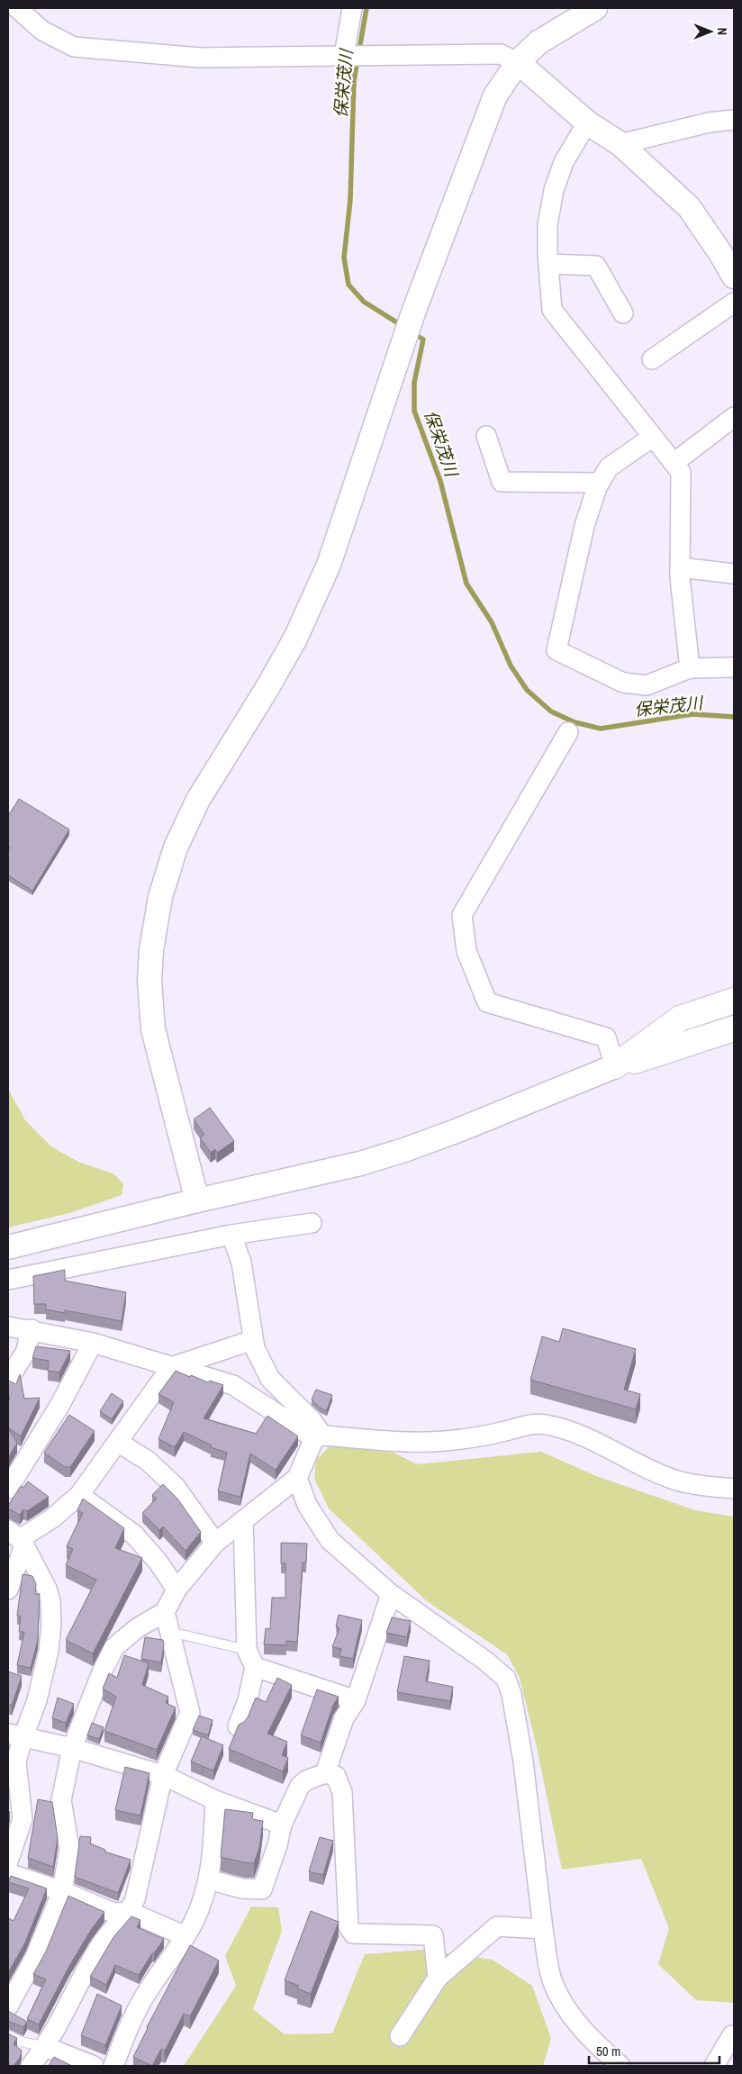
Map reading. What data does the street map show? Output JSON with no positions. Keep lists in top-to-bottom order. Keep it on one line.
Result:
{"water":["保栄茂川"],"scale_bar":"50 m","north":"right"}
